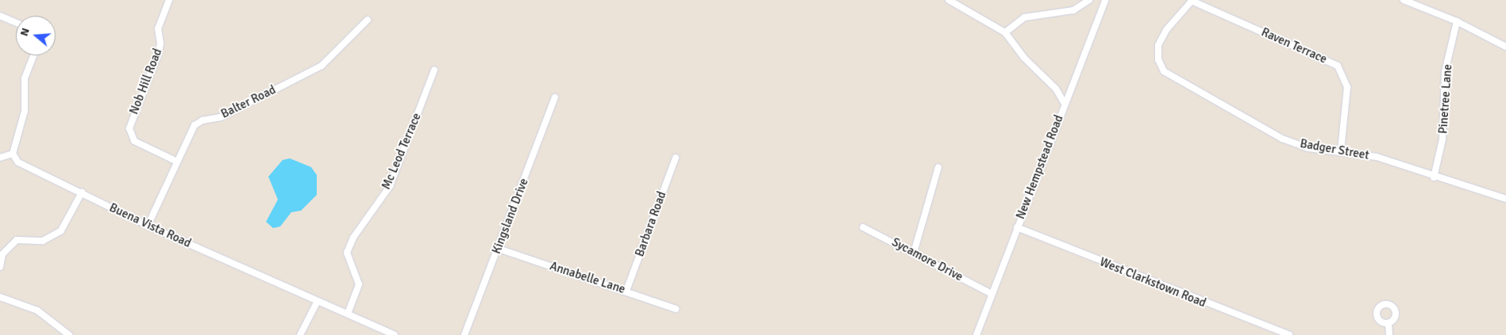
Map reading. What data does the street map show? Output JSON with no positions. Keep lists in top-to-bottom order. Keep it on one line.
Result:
{"streets":{"street":["Raven Terrace","Nob Hill Road","Pinetree Lane","Balter Road","Badger Street","Mc Leod Terrace","New Hempstead Road","Kingsland Drive","Barbara Road","Buena Vista Road","Sycamore Drive","Annabelle Lane","West Clarkstown Road"]},"crossings":[["Raven Terrace","Badger Street"],["Nob Hill Road","Balter Road"],["Pinetree Lane","Badger Street"],["Balter Road","Buena Vista Road"],["Mc Leod Terrace","Buena Vista Road"],["New Hempstead Road","Sycamore Drive"],["New Hempstead Road","West Clarkstown Road"],["Kingsland Drive","Annabelle Lane"],["Barbara Road","Annabelle Lane"]],"north":"left"}
